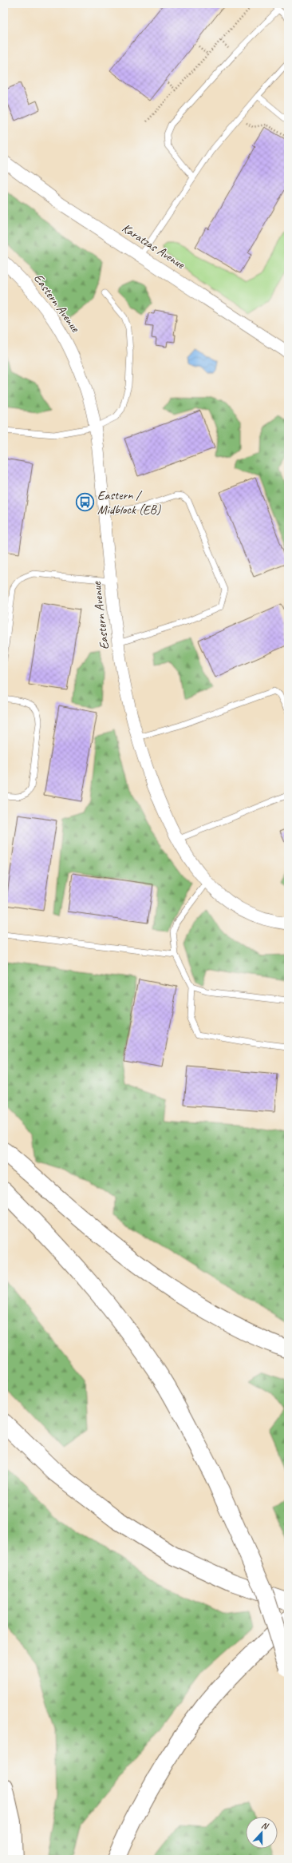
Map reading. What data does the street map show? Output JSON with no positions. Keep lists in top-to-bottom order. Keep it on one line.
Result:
{"streets":{"street":["Karatzas Avenue","Eastern Avenue"]},"places":{"bus stop":["Eastern / Midblock (EB)"]},"north":"top"}
